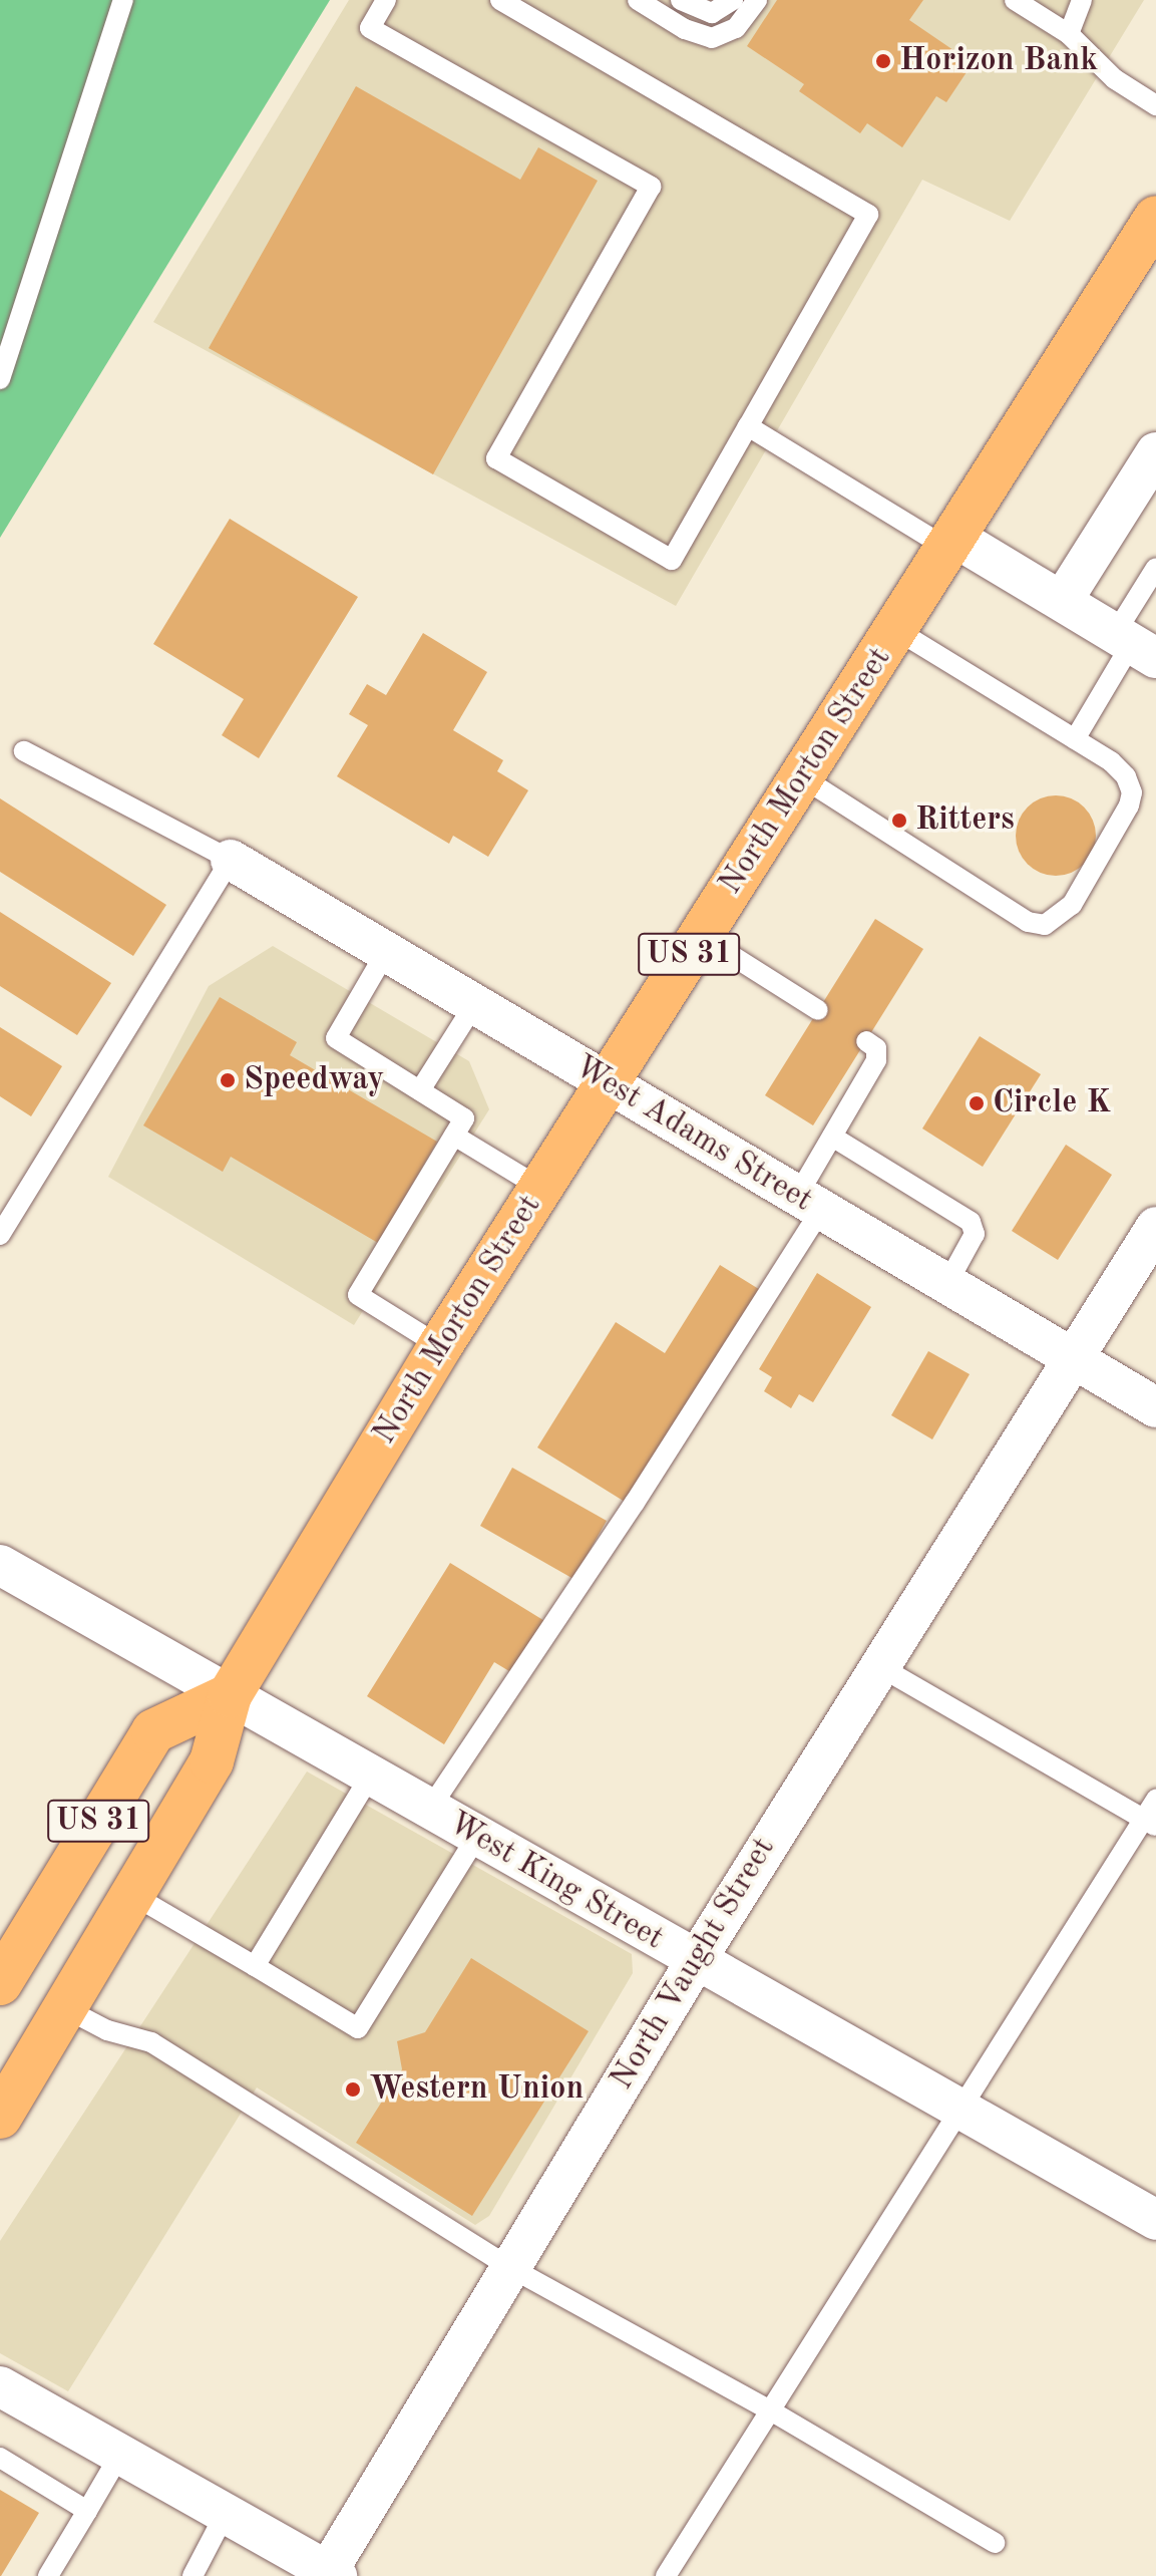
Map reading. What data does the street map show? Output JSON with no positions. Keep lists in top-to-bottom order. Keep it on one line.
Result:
{"streets":{"main road":["North Morton Street","US 31"],"street":["West Adams Street","West King Street","North Vaught Street"]},"crossings":[["North Morton Street","US 31"],["North Morton Street","West Adams Street"],["North Morton Street","West King Street"],["US 31","West King Street"],["West Adams Street","North Vaught Street"],["West King Street","North Vaught Street"]],"places":["Horizon Bank","Ritters","Speedway","Circle K","Western Union"]}
